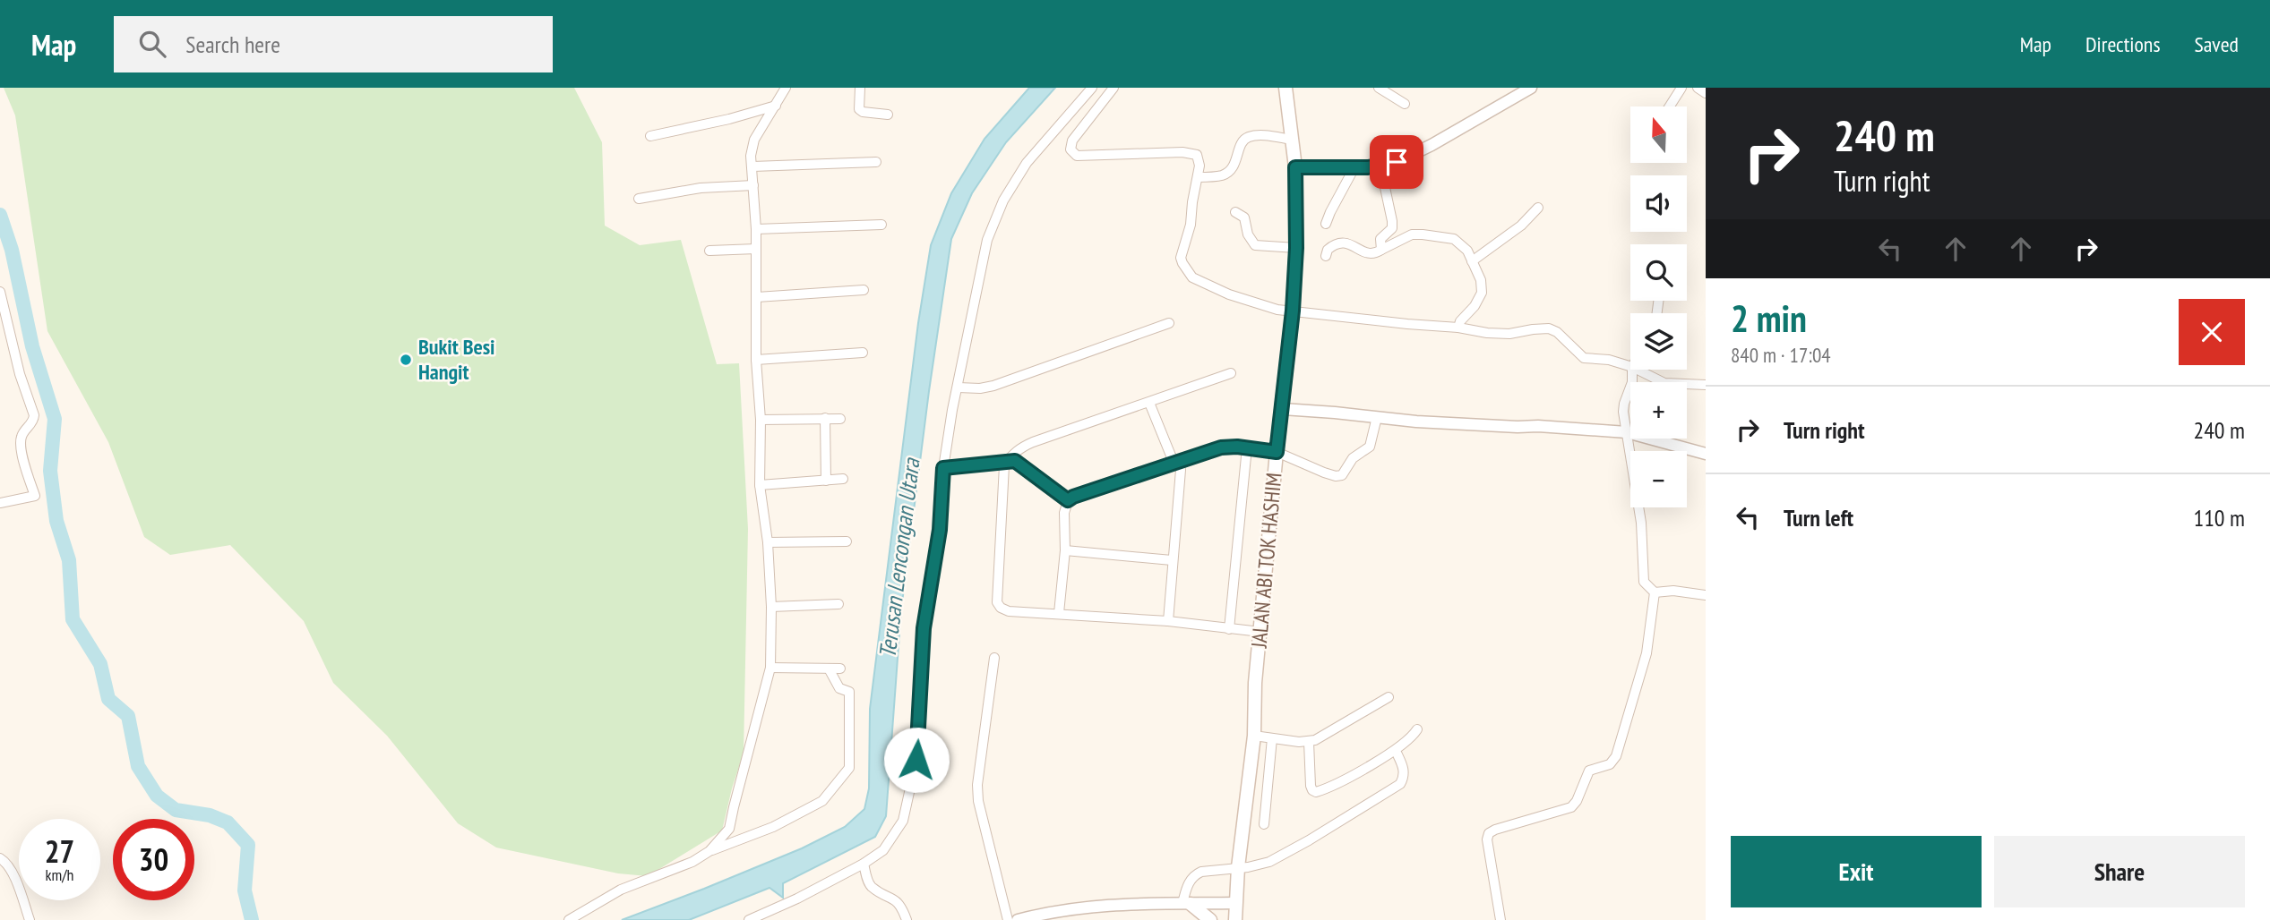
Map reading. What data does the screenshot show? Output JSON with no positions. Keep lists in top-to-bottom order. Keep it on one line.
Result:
{"streets":{"main road":["JALAN ABI TOK HASHIM"]},"water":["Terusan Lencongan Utara"],"places":["Bukit Besi Hangit"],"north":"top","page":{"header":"Map","search":"Search here","nav":["Map","Directions","Saved"],"turn":["240 m","Turn right"],"map_buttons":["+","−"],"heading":["2 min","840 m · 17:04"],"list":[{"name":"Turn right","value":"240 m"},{"name":"Turn left","value":"110 m"}],"speed":"27 km/h","limit":"30","buttons":["Exit","Share"]}}
